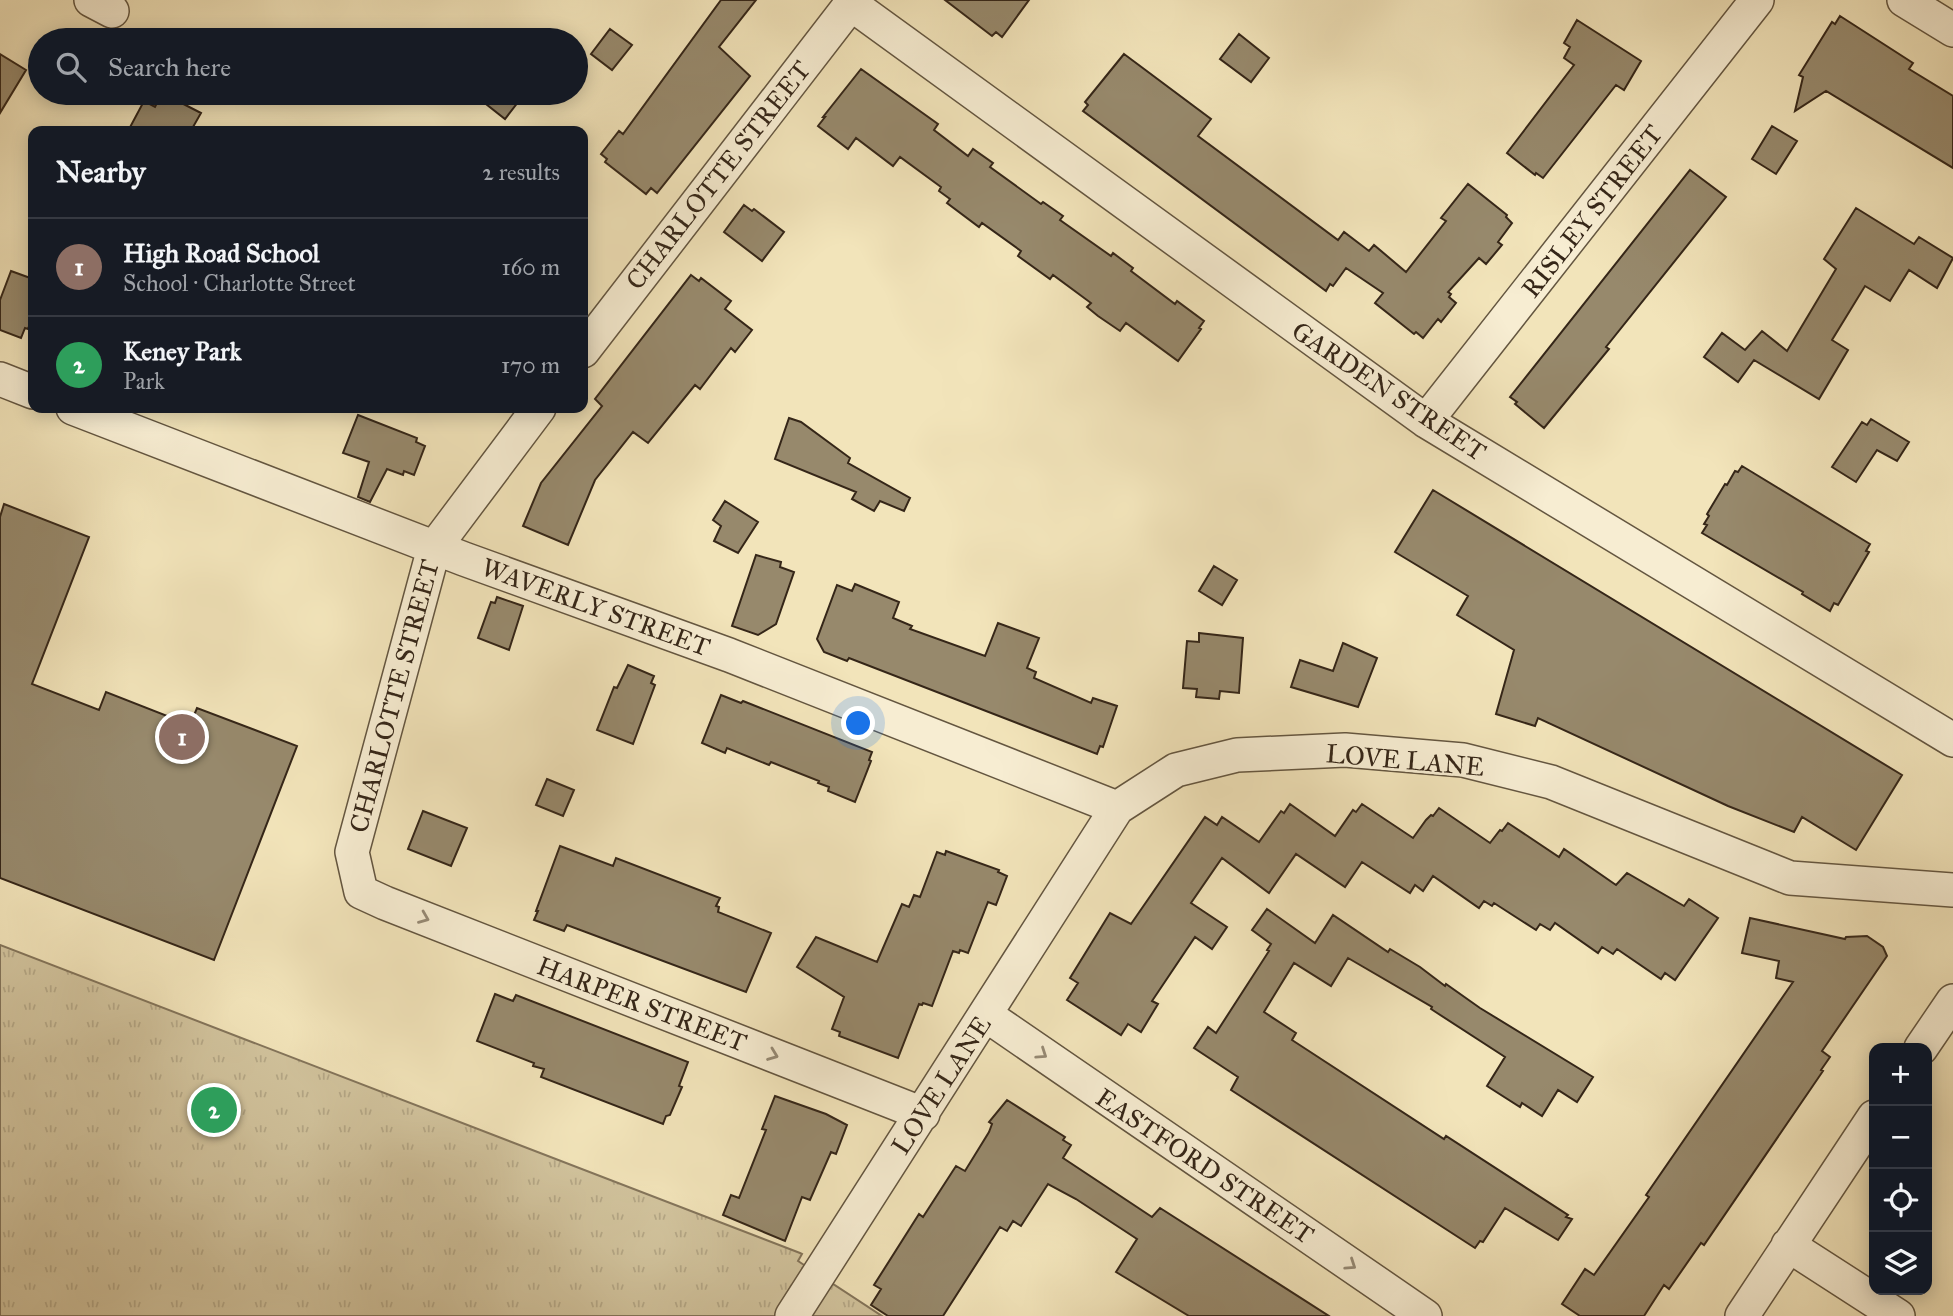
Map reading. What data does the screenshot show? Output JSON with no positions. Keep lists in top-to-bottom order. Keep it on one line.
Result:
{"streets":{"street":["CHARLOTTE STREET","RISLEY STREET","GARDEN STREET","WAVERLY STREET","LOVE LANE","HARPER STREET","EASTFORD STREET"]},"crossings":[["CHARLOTTE STREET","GARDEN STREET"],["CHARLOTTE STREET","WAVERLY STREET"],["CHARLOTTE STREET","HARPER STREET"],["RISLEY STREET","GARDEN STREET"],["WAVERLY STREET","LOVE LANE"],["LOVE LANE","HARPER STREET"],["LOVE LANE","EASTFORD STREET"]],"one_way":["HARPER STREET","EASTFORD STREET"],"page":{"search":"Search here","heading":["Nearby","2 results"],"list":[{"mark":"1","name":"High Road School","note":"School · Charlotte Street","value":"160 m"},{"mark":"2","name":"Keney Park","note":"Park","value":"170 m"}],"pins":["1","2"],"map_buttons":["+","−"]}}
